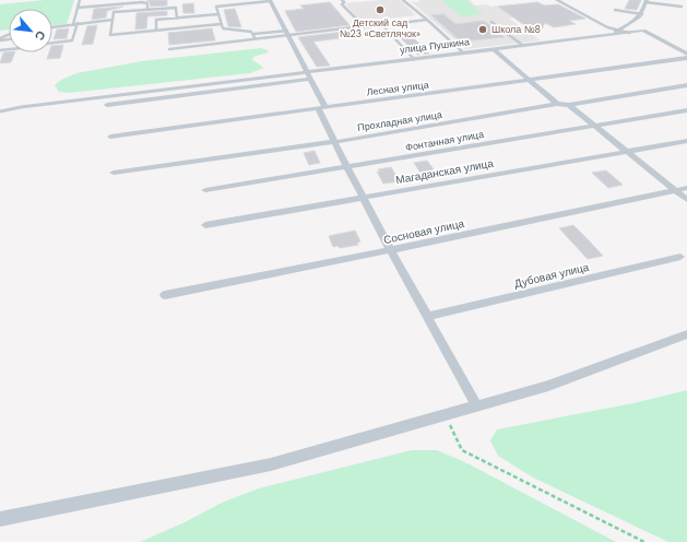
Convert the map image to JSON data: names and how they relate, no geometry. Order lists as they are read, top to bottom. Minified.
{"streets":{"street":["улица Пушкина","Лесная улица","Прохладная улица","Фонтанная улица","Магаданская улица","Сосновая улица","Дубовая улица"]},"places":["Детский сад №23 «Светлячок»","Школа №8"],"north":"bottom right"}
